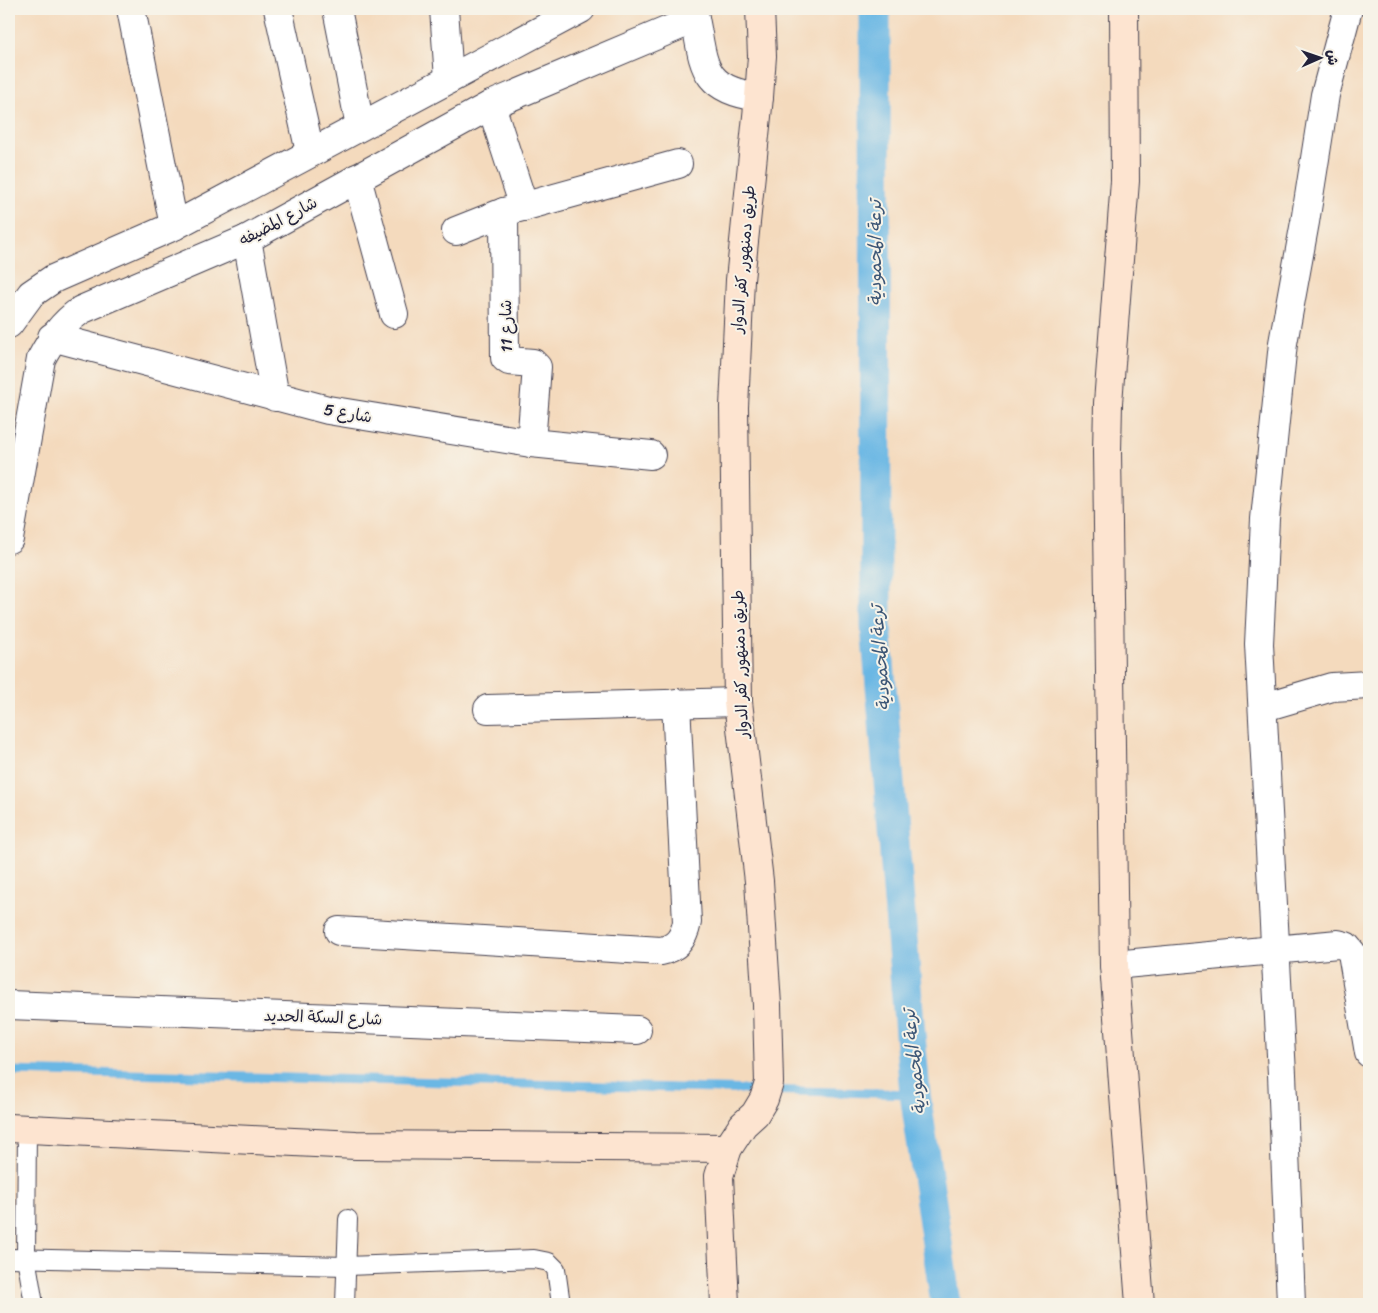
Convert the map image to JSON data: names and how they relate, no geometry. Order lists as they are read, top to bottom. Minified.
{"streets":{"street":["شارع المضيفه","طريق دمنهور, كفر الدوار","شارع 11","شارع 5","شارع السكة الحديد"]},"crossings":[["شارع المضيفه","طريق دمنهور, كفر الدوار"],["شارع المضيفه","شارع 5"],["شارع 11","شارع 5"]],"water":["ترعة المحمودية"],"north":"right"}
